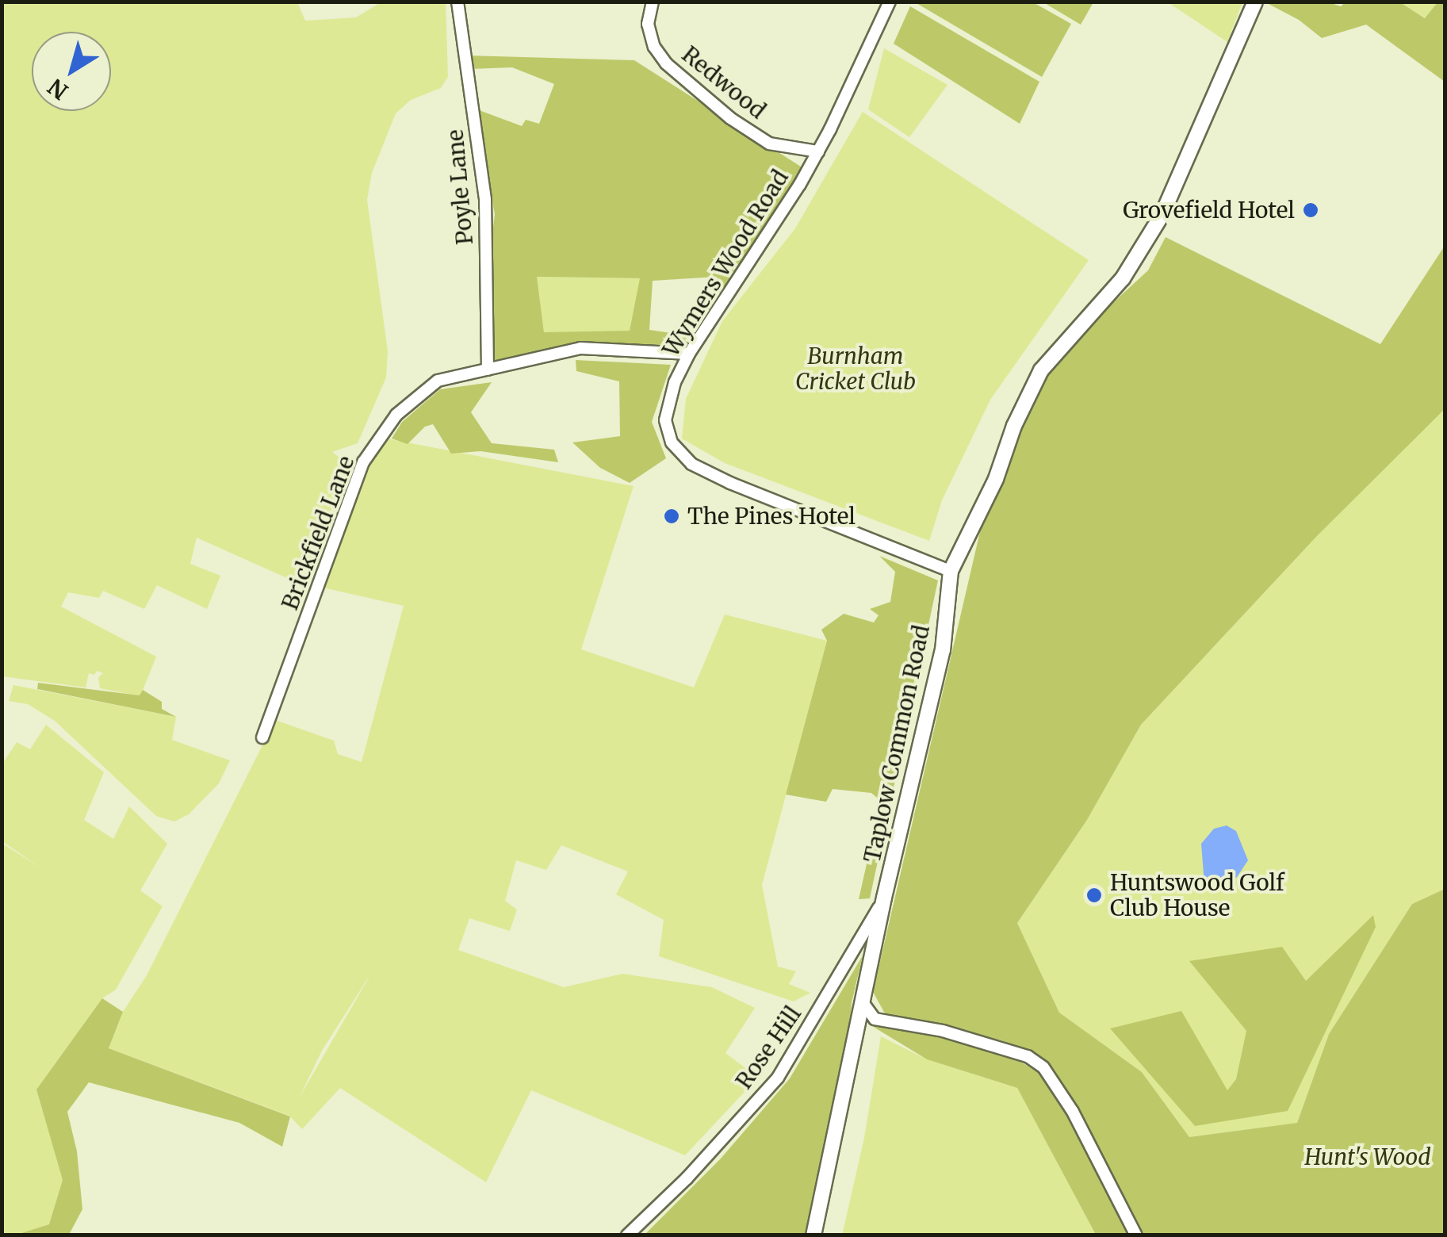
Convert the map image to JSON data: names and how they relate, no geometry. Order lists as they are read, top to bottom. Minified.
{"streets":{"street":["Redwood","Poyle Lane","Wymers Wood Road","Brickfield Lane","Taplow Common Road","Rose Hill"]},"crossings":[["Redwood","Wymers Wood Road"],["Poyle Lane","Brickfield Lane"],["Wymers Wood Road","Brickfield Lane"],["Wymers Wood Road","Taplow Common Road"],["Taplow Common Road","Rose Hill"]],"parks":["Burnham Cricket Club","Hunt's Wood"],"places":["Grovefield Hotel","The Pines Hotel","Huntswood Golf Club House"],"north":"bottom left"}
